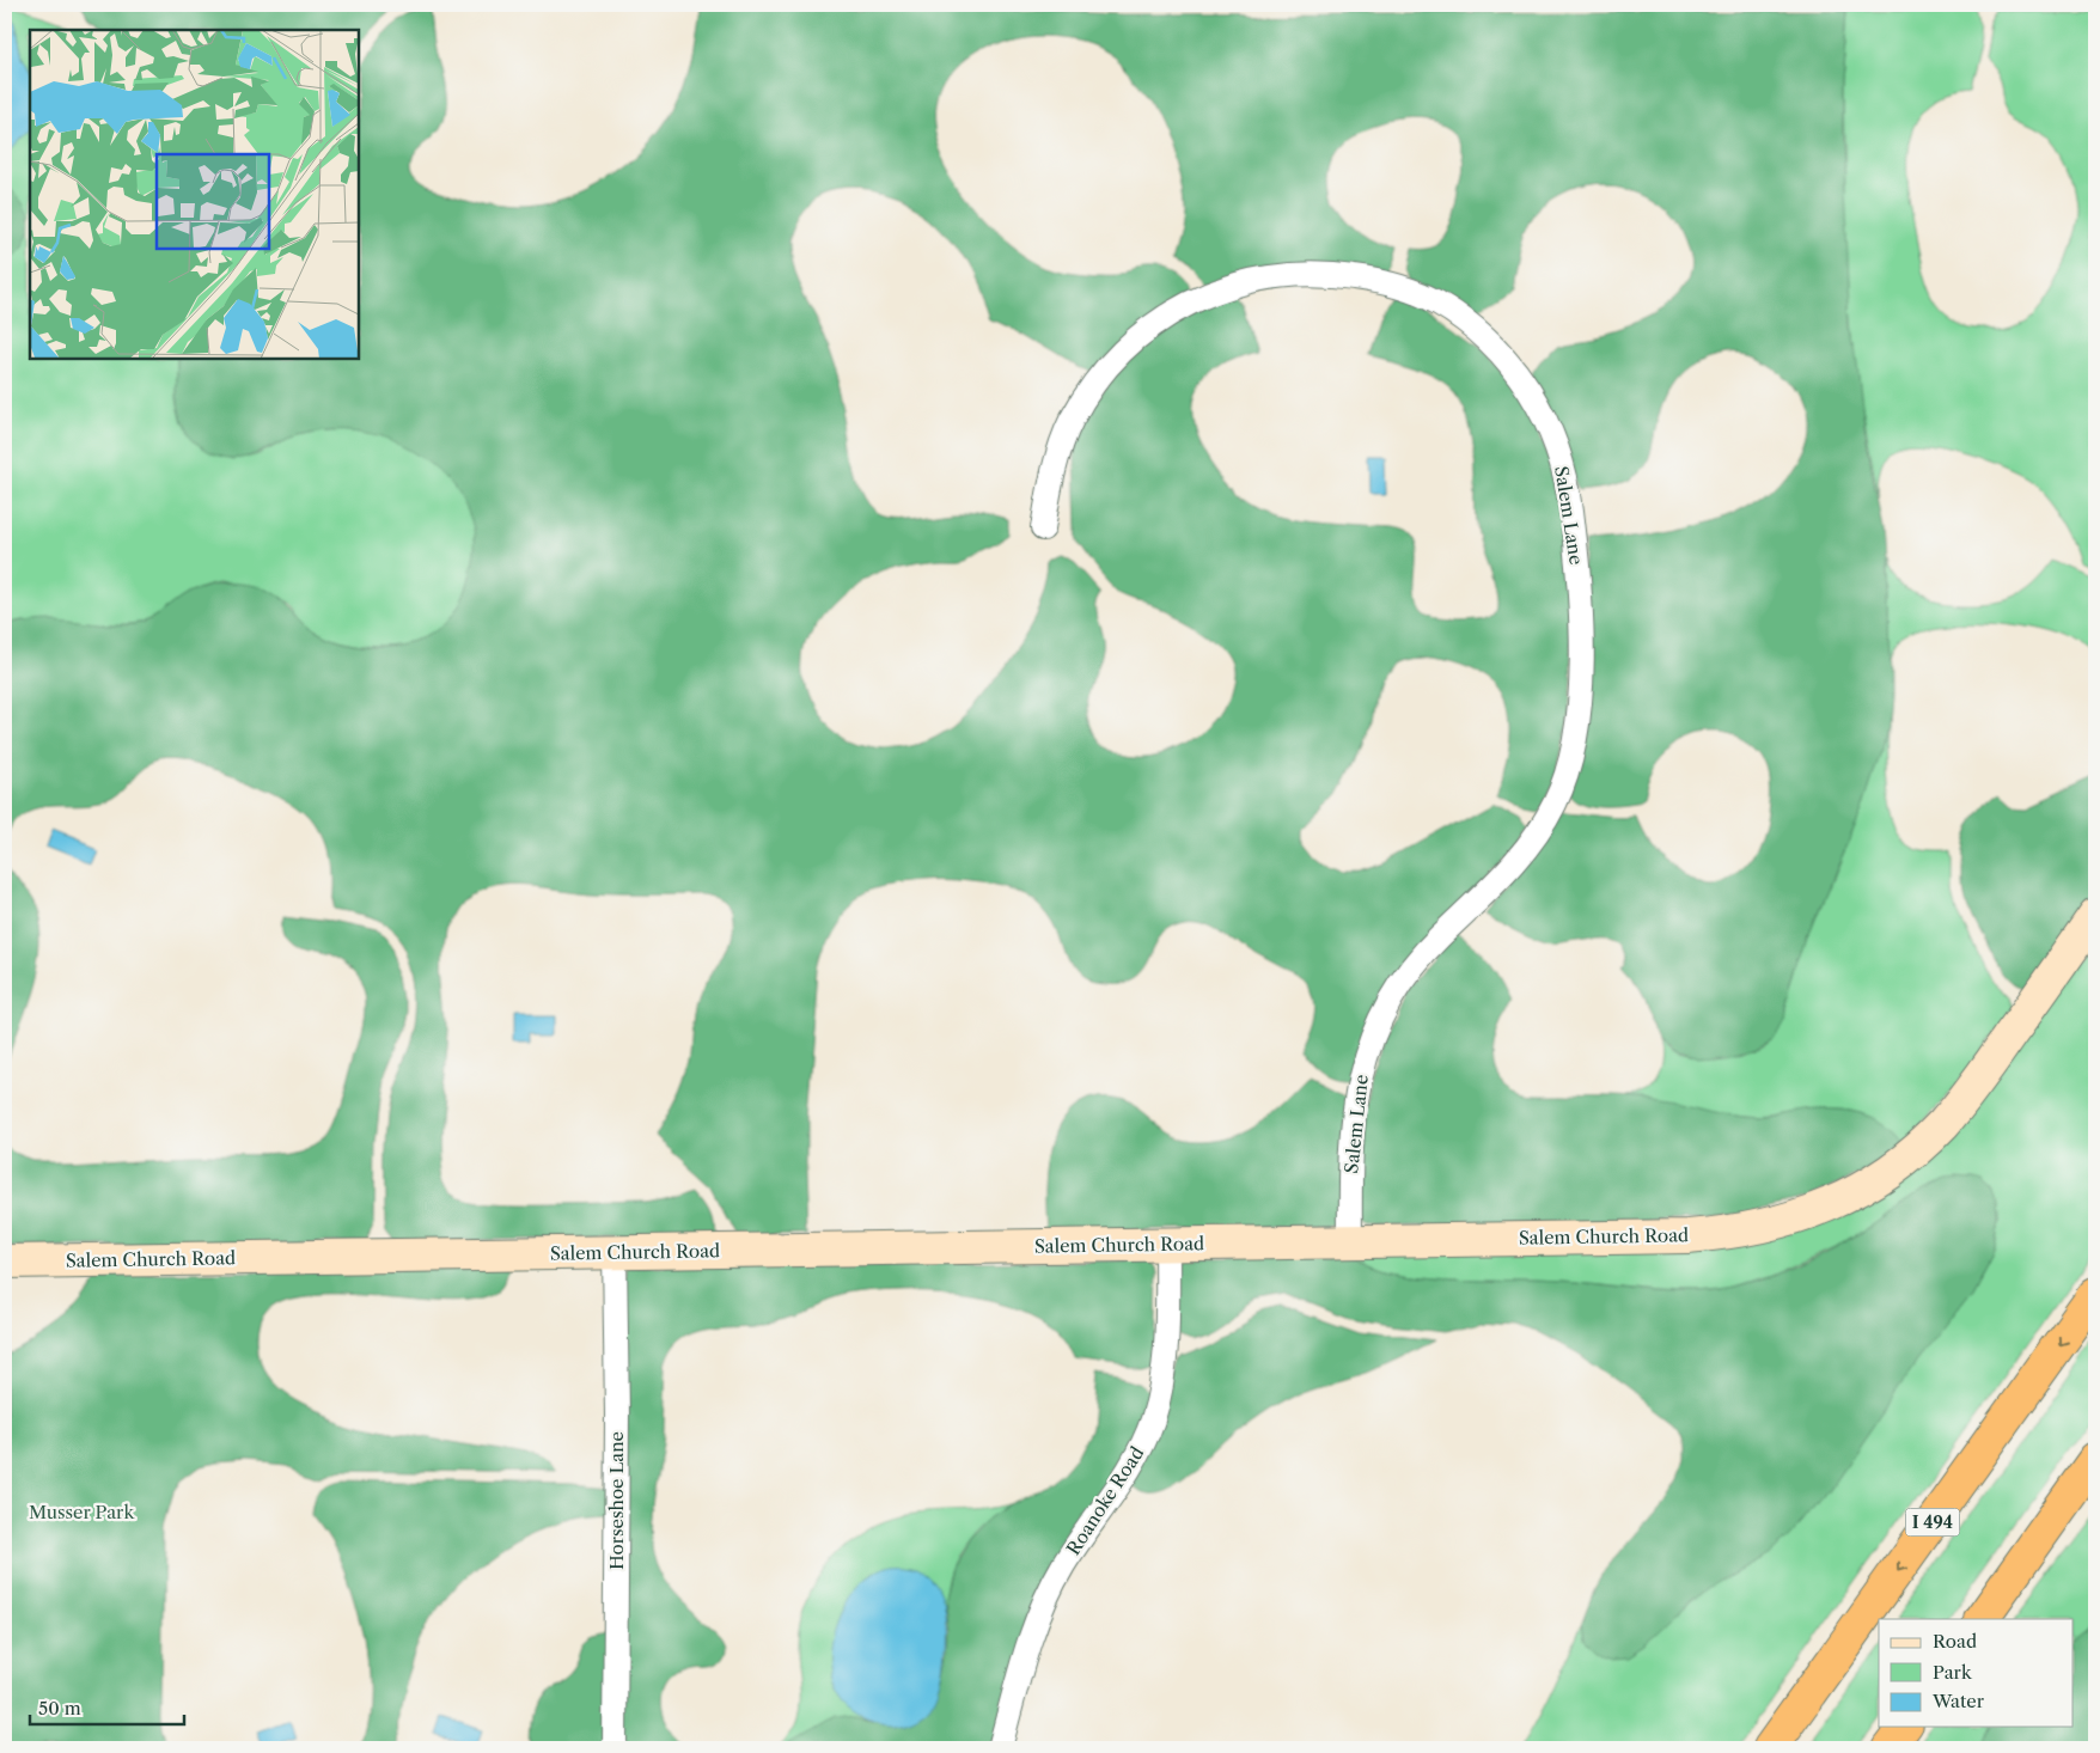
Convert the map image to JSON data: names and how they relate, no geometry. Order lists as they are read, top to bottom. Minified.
{"streets":{"highway":["I 494"],"street":["Salem Lane","Salem Church Road","Horseshoe Lane","Roanoke Road"]},"crossings":[["Salem Lane","Salem Church Road"],["Salem Church Road","Horseshoe Lane"],["Salem Church Road","Roanoke Road"]],"parks":["Musser Park"],"legend":["Road","Park","Water"],"scale_bar":"50 m"}
